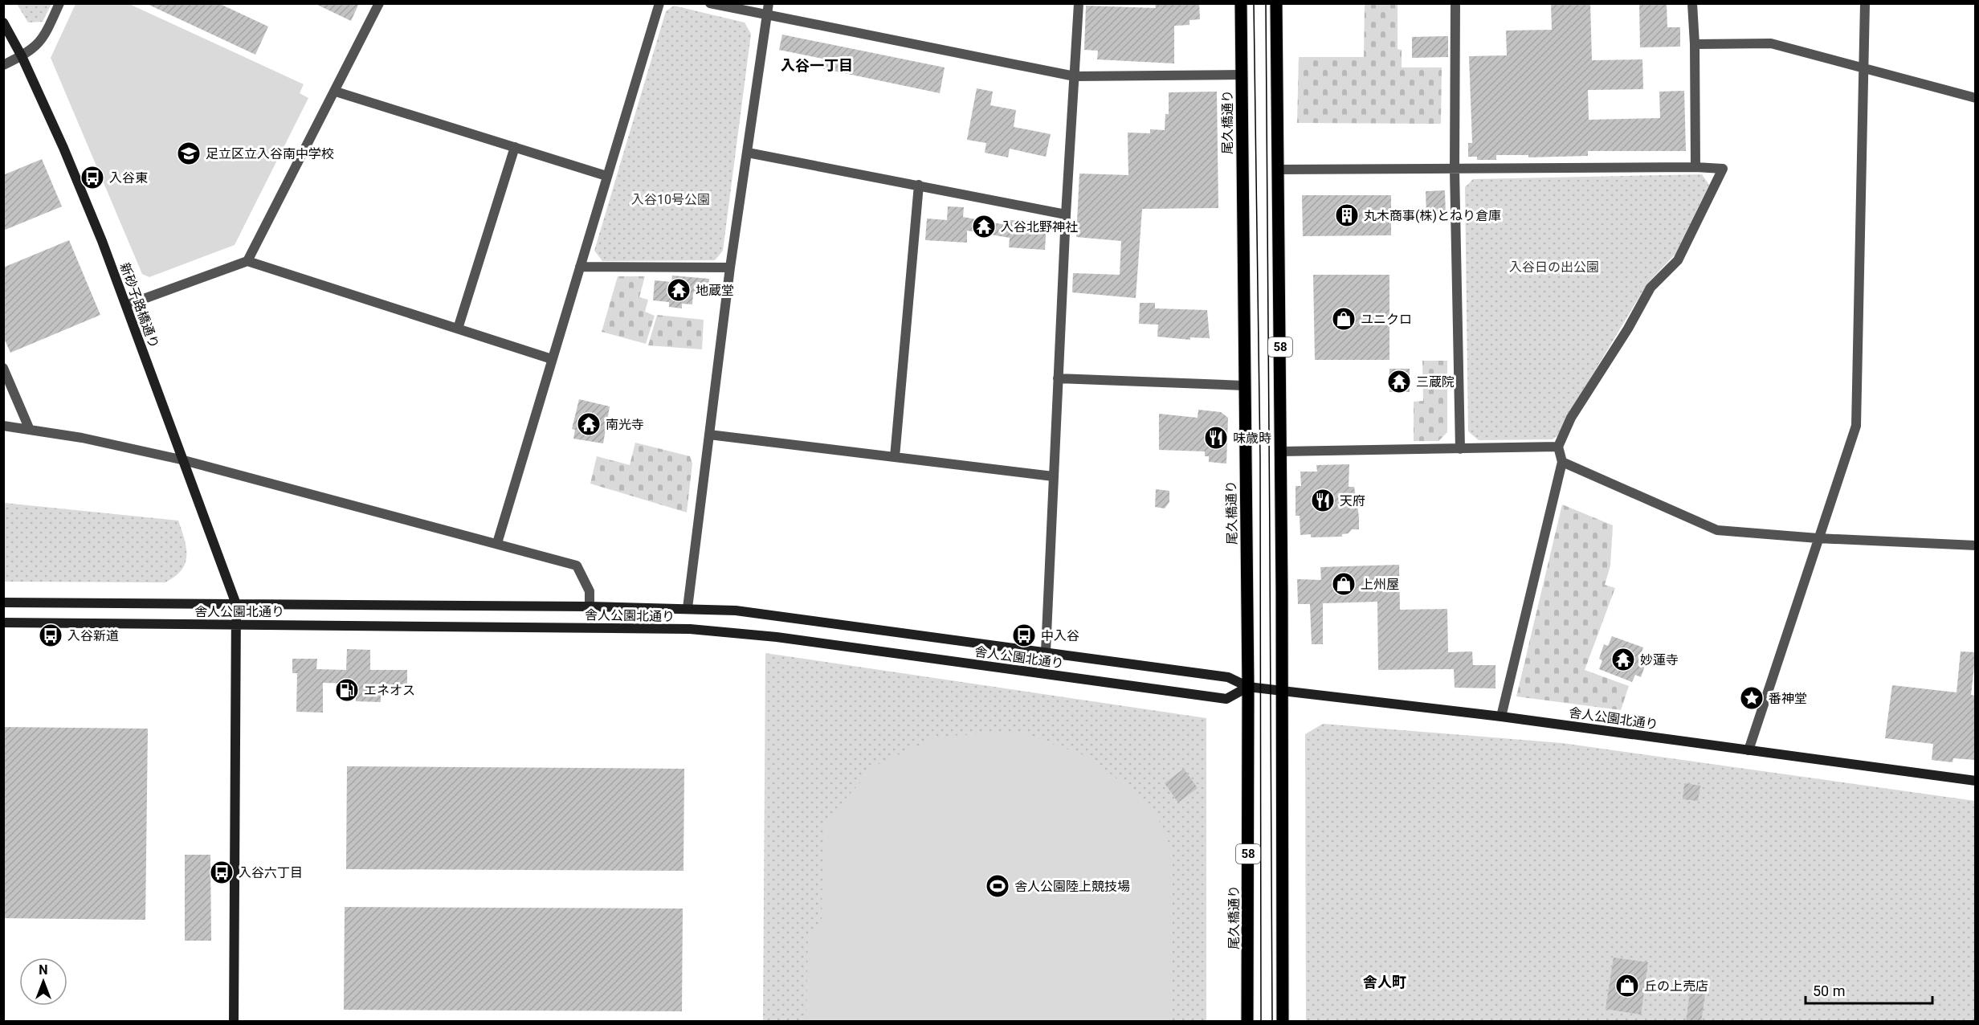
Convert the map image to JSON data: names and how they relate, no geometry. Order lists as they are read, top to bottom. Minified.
{"streets":{"main road":["尾久橋通り","58"],"street":["新砂子路橋通り","舎人公園北通り"]},"crossings":[["尾久橋通り","舎人公園北通り"],["新砂子路橋通り","舎人公園北通り"],["58","舎人公園北通り"]],"districts":["入谷一丁目","舎人町"],"parks":["入谷10号公園","入谷日の出公園"],"places":{"school or university":["足立区立入谷南中学校"],"bus stop":["入谷東","入谷新道","中入谷","入谷六丁目"],"building":["丸木商事(株)とねり倉庫"],"temple":["入谷北野神社","地蔵堂","三蔵院","南光寺","妙蓮寺"],"shop":["ユニクロ","上州屋","丘の上売店"],"restaurant":["味歳時","天府"],"fuel station":["エネオス"],"place":["番神堂"],"sports":["舎人公園陸上競技場"]},"scale_bar":"50 m","north":"top"}
